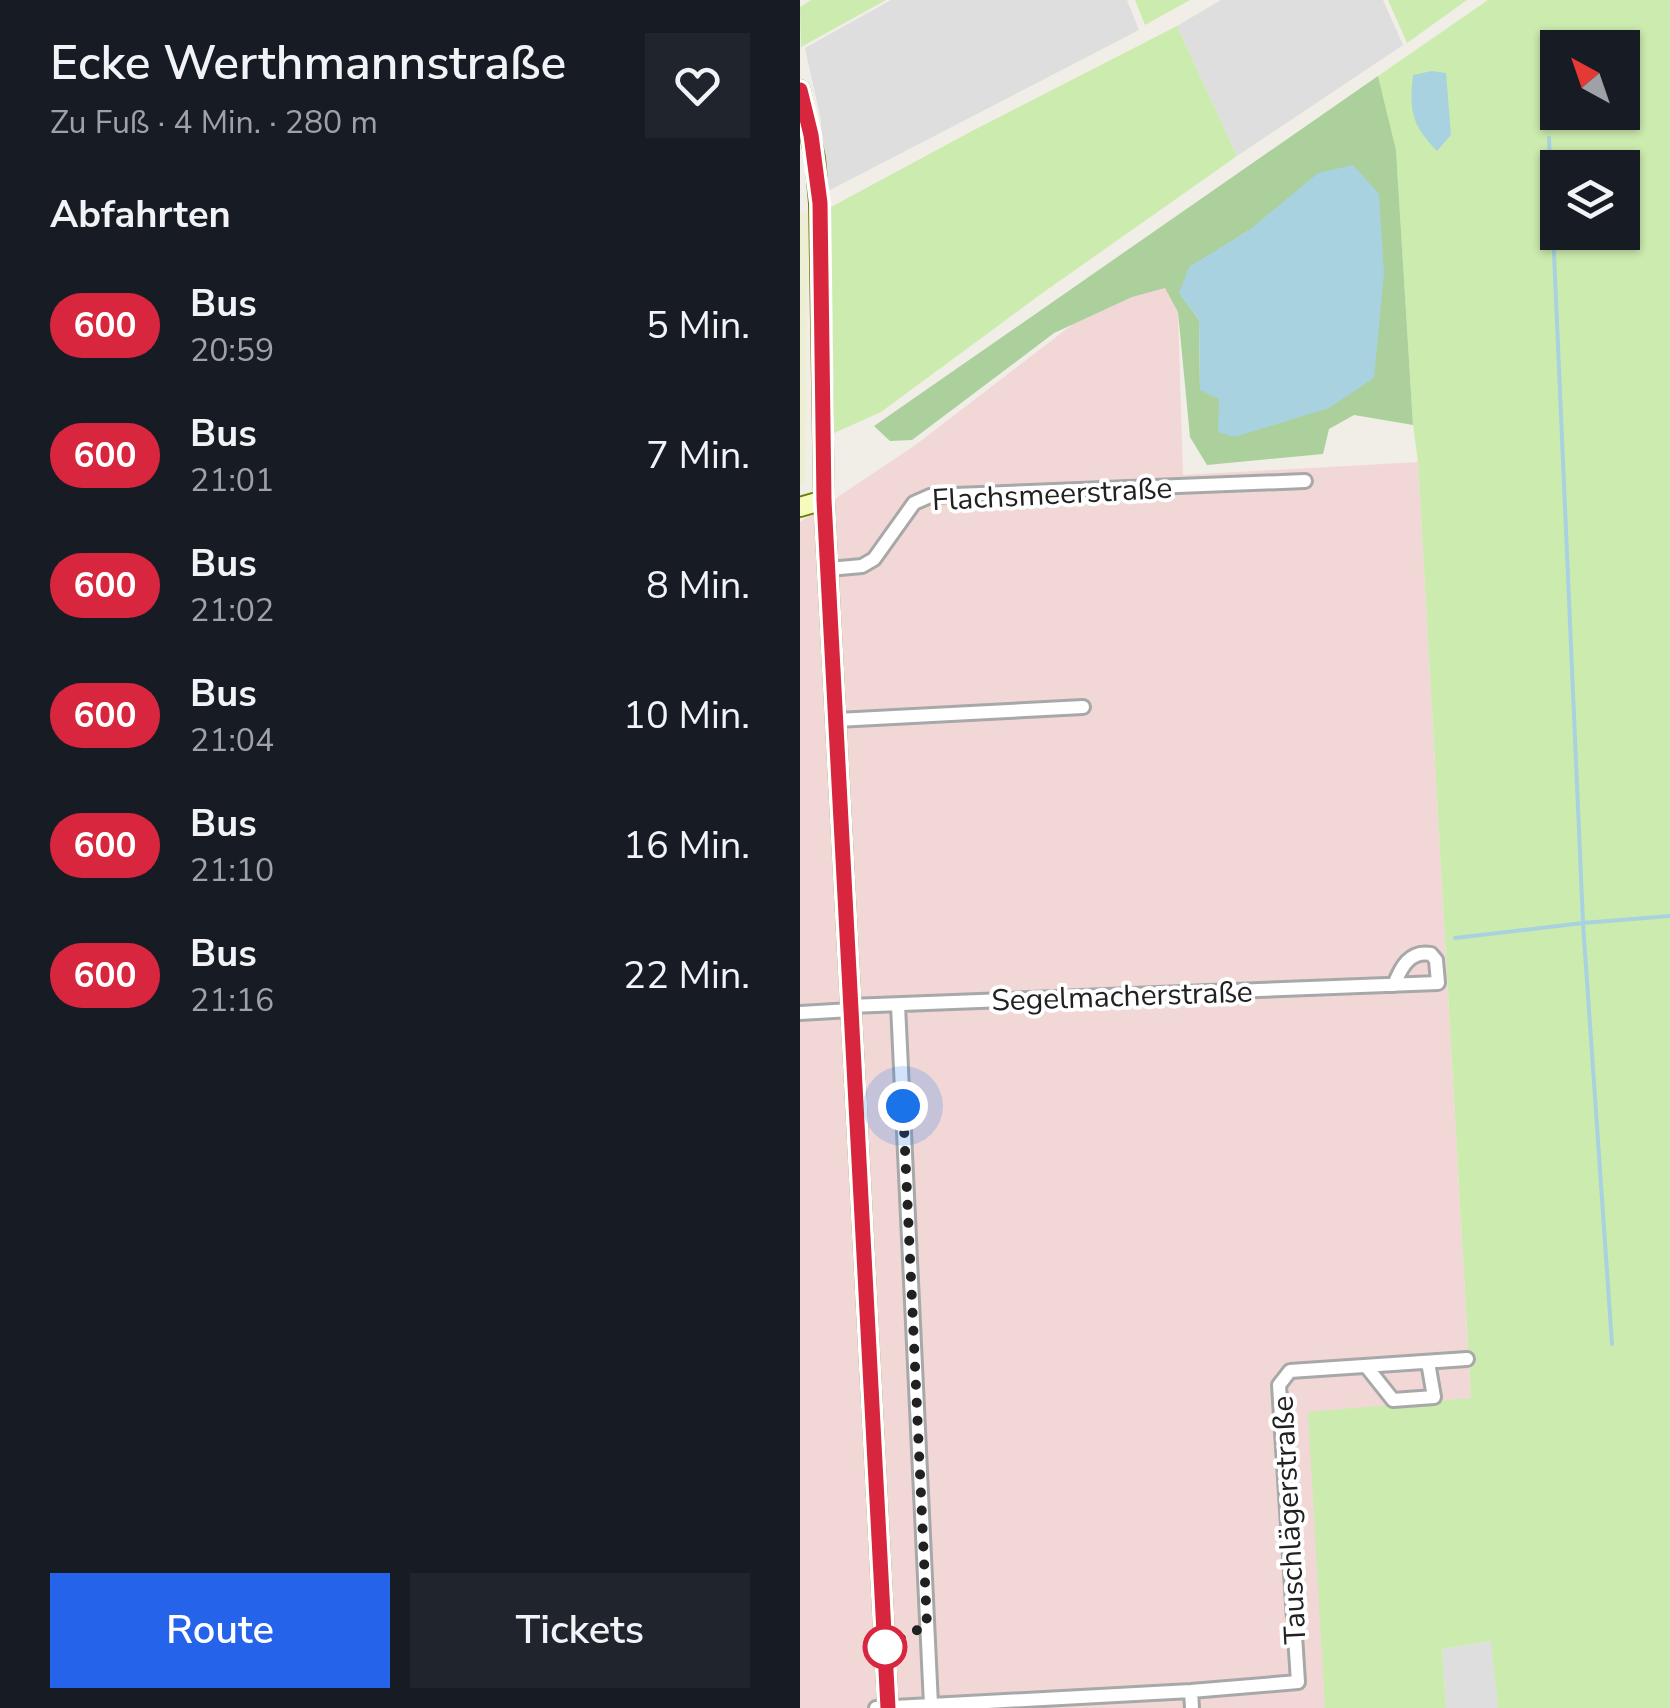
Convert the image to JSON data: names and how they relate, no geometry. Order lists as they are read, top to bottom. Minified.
{"streets":{"street":["Flachsmeerstraße","Segelmacherstraße","Tauschlägerstraße"]},"lines":["bus line 600"],"north":"top left","page":{"heading":[["Ecke Werthmannstraße","Zu Fuß · 4 Min. · 280 m"],"Abfahrten"],"list":[{"mark":"600","name":"Bus","note":"20:59","value":"5 Min."},{"mark":"600","name":"Bus","note":"21:01","value":"7 Min."},{"mark":"600","name":"Bus","note":"21:02","value":"8 Min."},{"mark":"600","name":"Bus","note":"21:04","value":"10 Min."},{"mark":"600","name":"Bus","note":"21:10","value":"16 Min."},{"mark":"600","name":"Bus","note":"21:16","value":"22 Min."}],"buttons":["Route","Tickets"]}}
